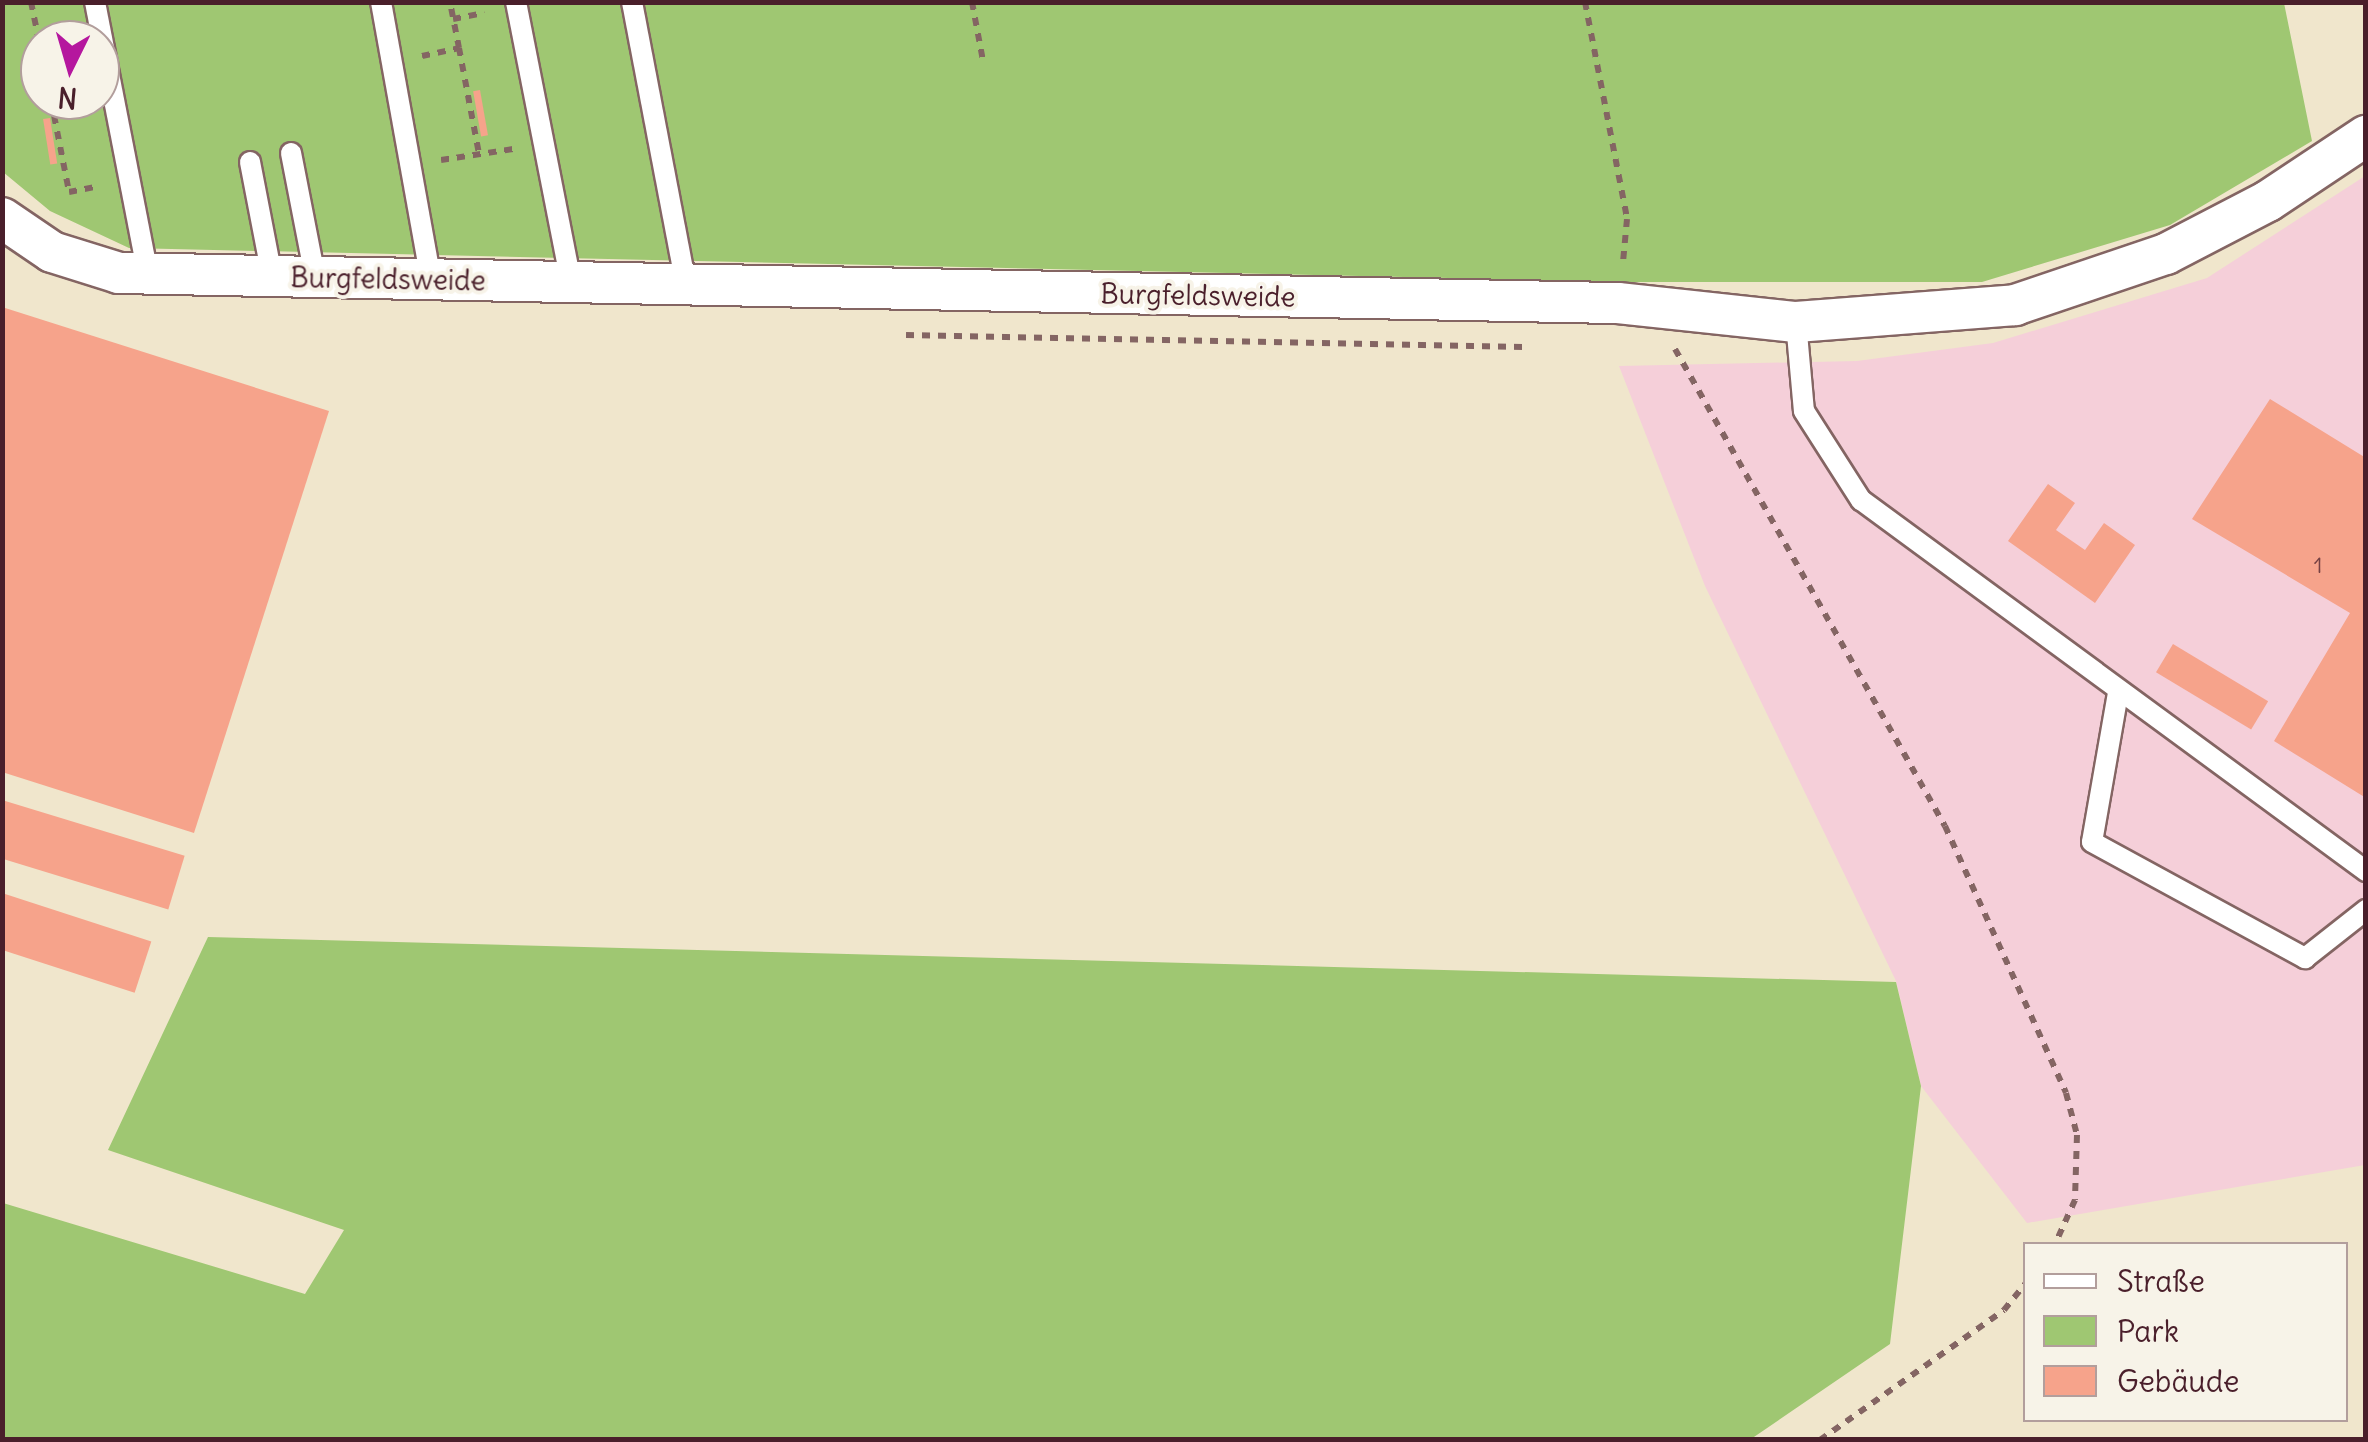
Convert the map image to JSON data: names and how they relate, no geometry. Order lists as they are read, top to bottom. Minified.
{"streets":{"street":["Burgfeldsweide"]},"house_numbers":["1"],"legend":["Straße","Park","Gebäude"],"north":"bottom"}
